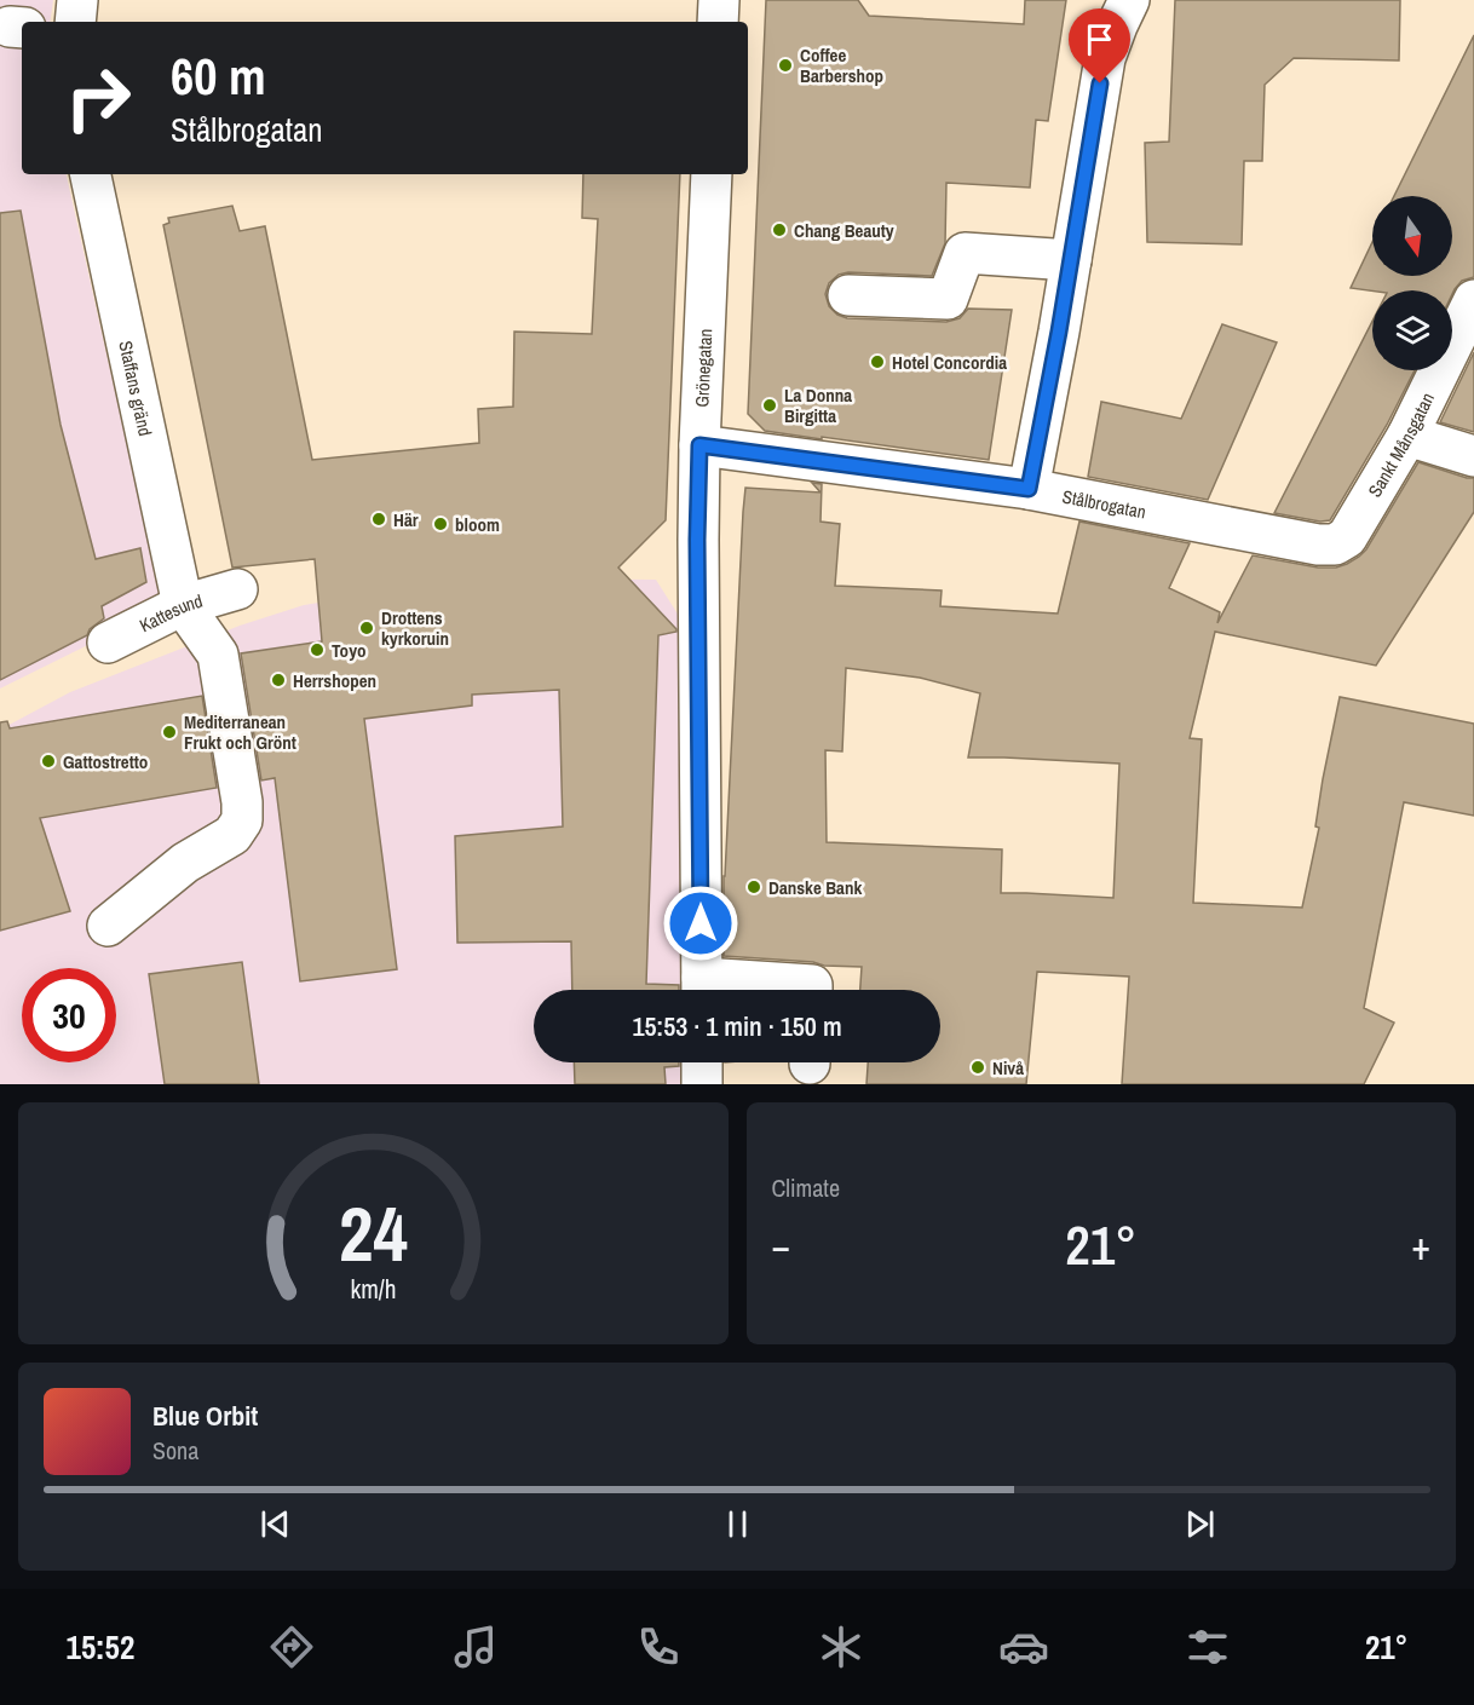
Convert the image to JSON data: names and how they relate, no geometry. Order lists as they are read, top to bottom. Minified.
{"streets":{"street":["Grönegatan","Staffans gränd","Sankt Månsgatan","Stålbrogatan","Kattesund"]},"crossings":[["Grönegatan","Stålbrogatan"],["Staffans gränd","Kattesund"],["Sankt Månsgatan","Stålbrogatan"]],"places":["Coffee Barbershop","Chang Beauty","Hotel Concordia","La Donna Birgitta","Här","bloom","Drottens kyrkoruin","Toyo","Herrshopen","Mediterranean Frukt och Grönt","Gattostretto","Danske Bank","Nivå"],"north":"bottom","page":{"turn":["60 m","Stålbrogatan"],"limit":"30","trip":"15:53 · 1 min · 150 m","tile":"Climate","heat":["−","21°","+"],"song":["Blue Orbit","Sona"],"tabs":["15:52","21°"],"gauge":["24","km/h"]}}
